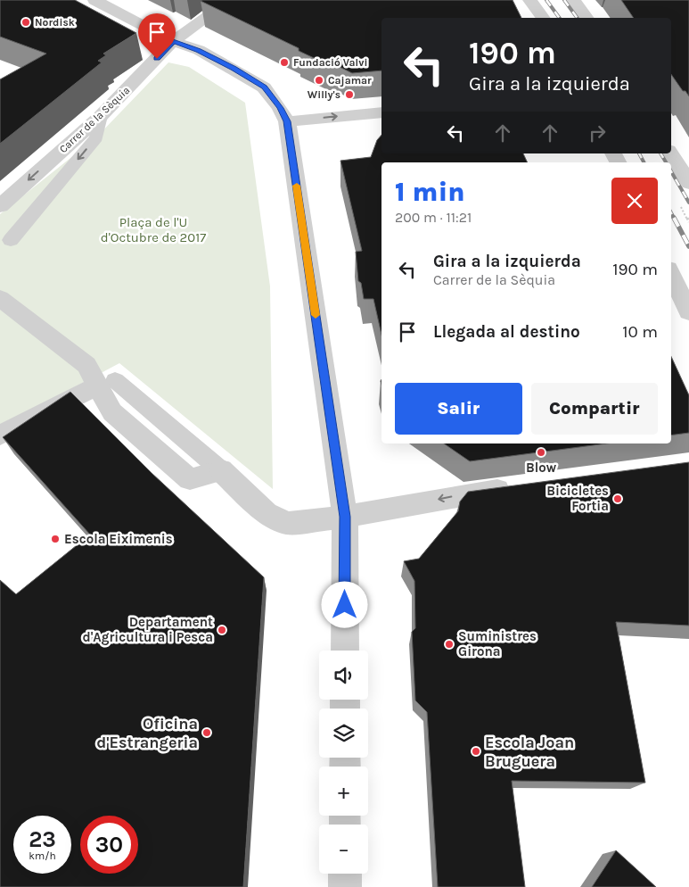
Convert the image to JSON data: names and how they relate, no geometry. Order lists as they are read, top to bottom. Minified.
{"streets":{"street":["Carrer de la Sèquia"]},"one_way":["Carrer de la Sèquia"],"parks":["Plaça de l'U d'Octubre de 2017"],"places":["Nordisk","Fundació Valvi","Cajamar","Willy's","Blow","Bicicletes Fortia","Escola Eiximenis","Departament d'Agricultura i Pesca","Suministres Girona","Oficina d'Estrangeria","Escola Joan Bruguera"],"page":{"turn":["190 m","Gira a la izquierda"],"heading":["1 min","200 m · 11:21"],"list":[{"name":"Gira a la izquierda","note":"Carrer de la Sèquia","value":"190 m"},{"name":"Llegada al destino","value":"10 m"}],"buttons":["Salir","Compartir"],"map_buttons":["+","−"],"speed":"23 km/h","limit":"30"}}
